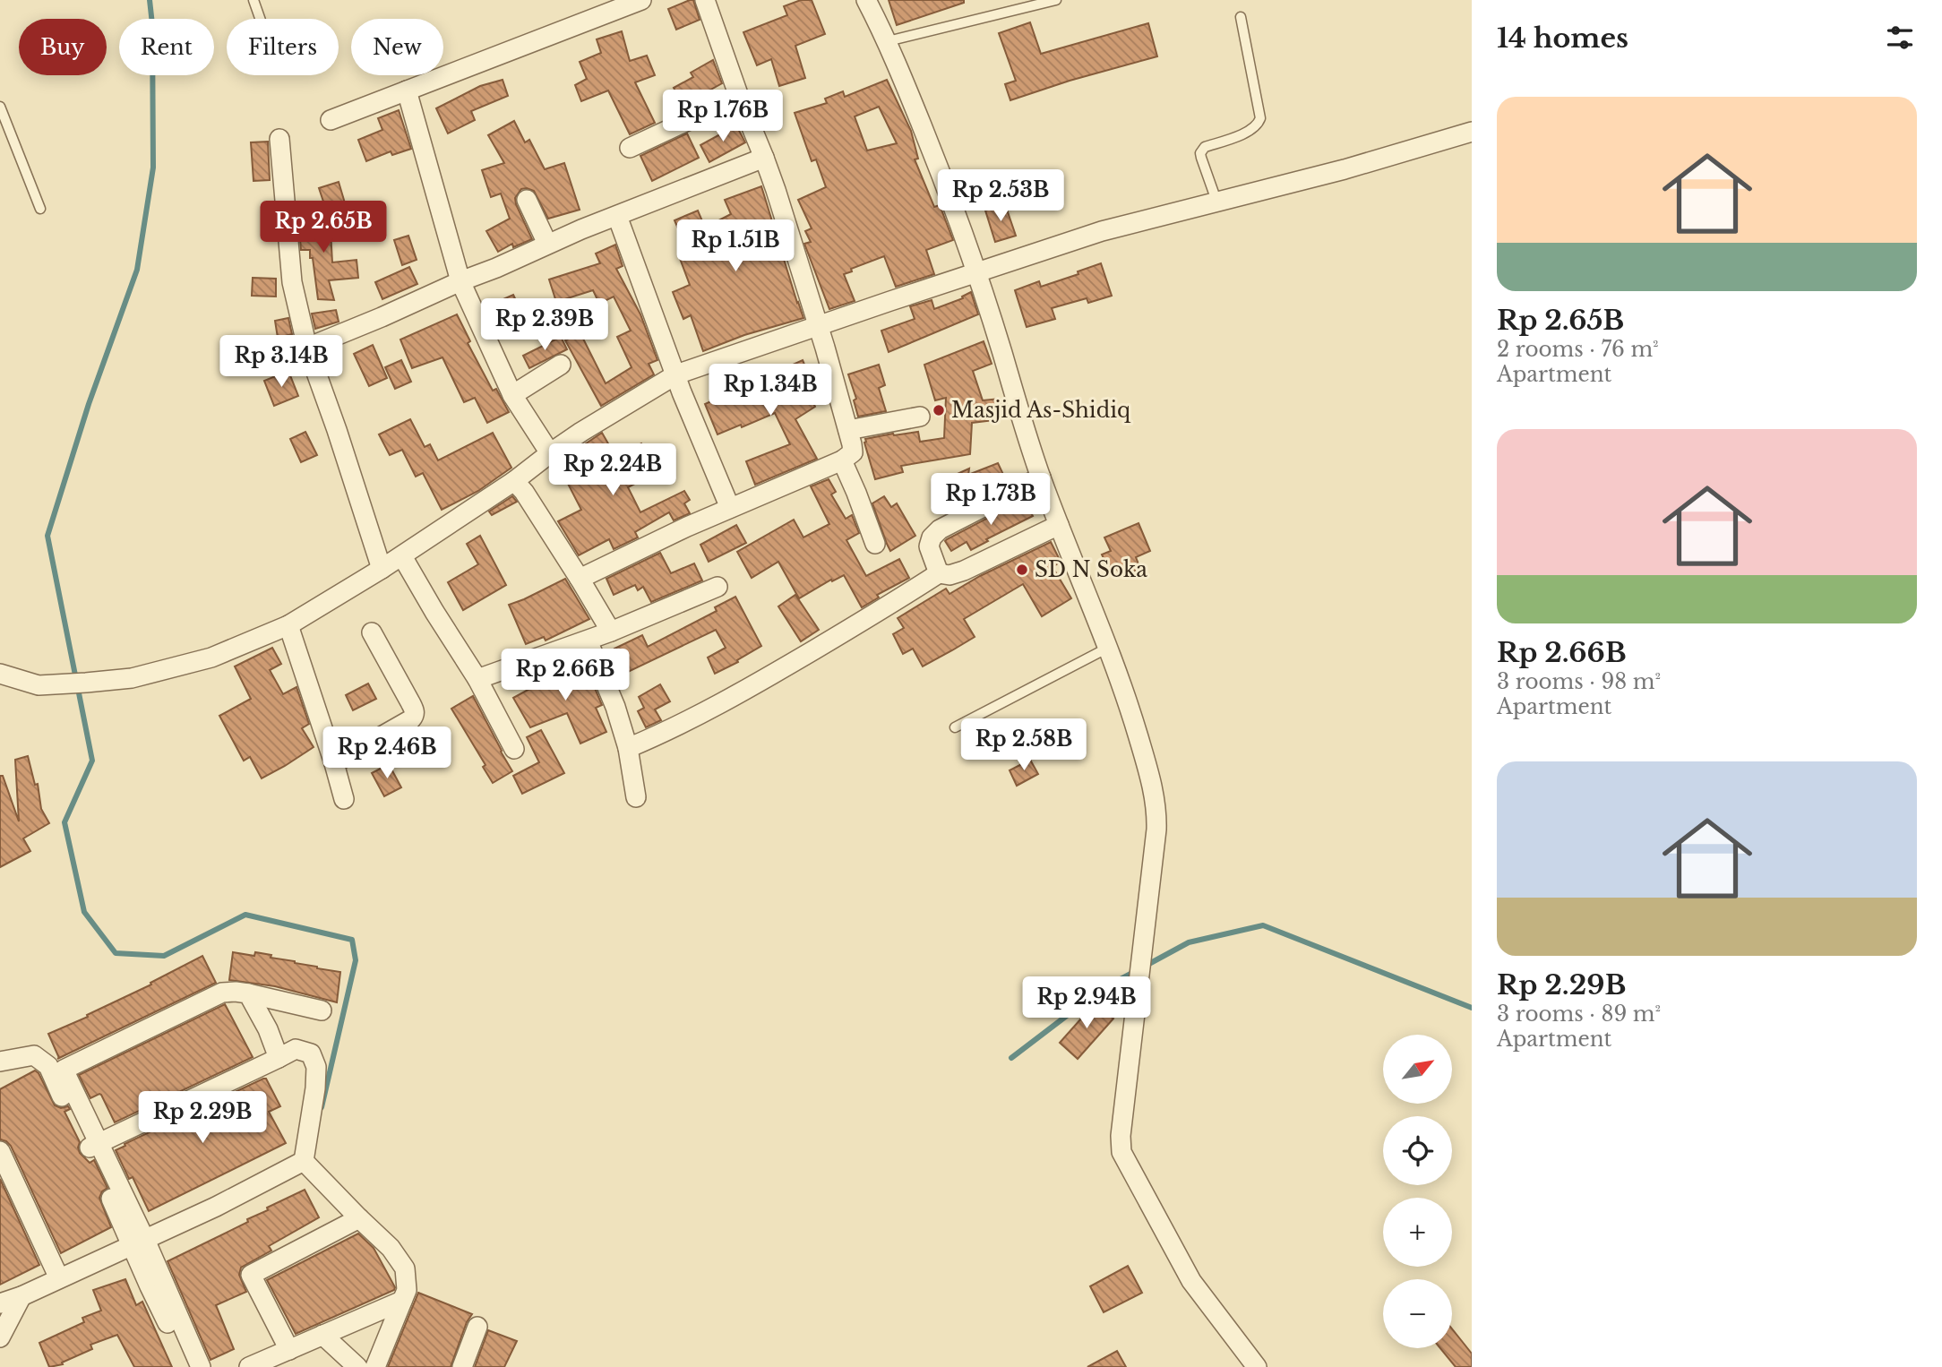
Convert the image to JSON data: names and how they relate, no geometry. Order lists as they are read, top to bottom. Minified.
{"places":["Masjid As-Shidiq","SD N Soka"],"north":"top right","page":{"heading":"14 homes","chip":["Buy","Rent","Filters","New"],"list":[{"name":"Rp 2.65B","note":"2 rooms · 76 m² · Apartment"},{"name":"Rp 2.66B","note":"3 rooms · 98 m² · Apartment"},{"name":"Rp 2.29B","note":"3 rooms · 89 m² · Apartment"}],"price":["Rp 1.76B","Rp 2.53B","Rp 2.65B","Rp 1.51B","Rp 2.39B","Rp 3.14B","Rp 1.34B","Rp 2.24B","Rp 1.73B","Rp 2.66B","Rp 2.58B","Rp 2.46B","Rp 2.94B","Rp 2.29B"],"map_buttons":["+","−"]}}
